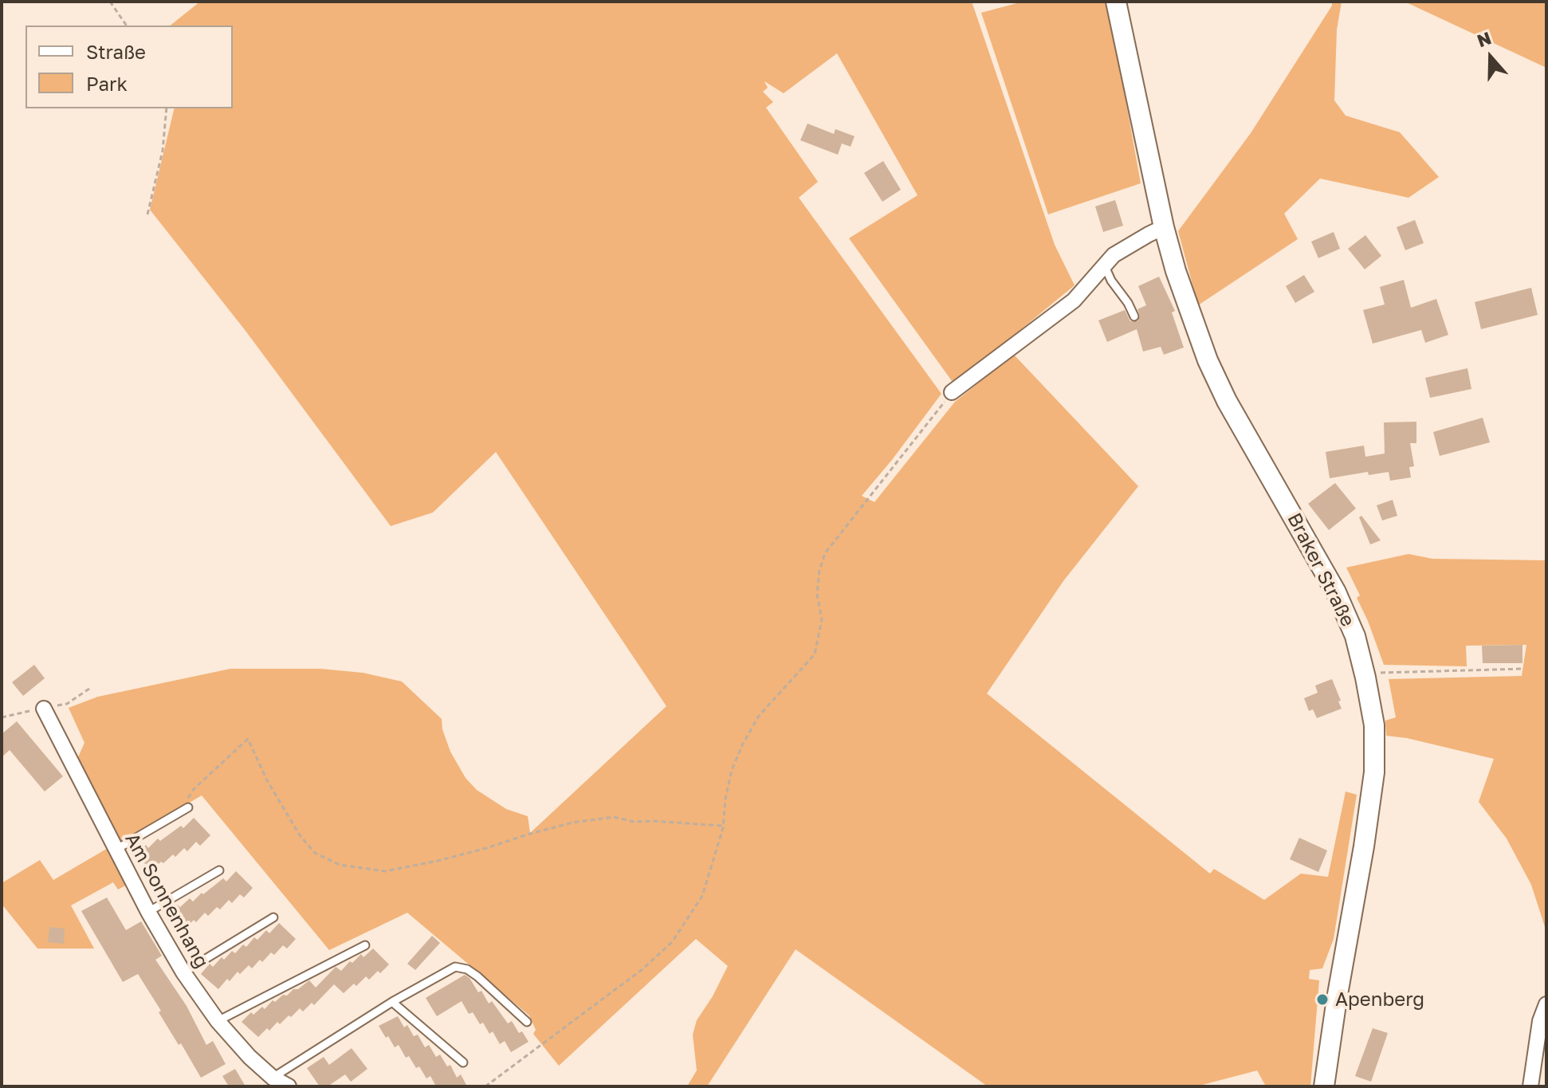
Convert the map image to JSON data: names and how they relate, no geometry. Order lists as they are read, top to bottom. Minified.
{"streets":{"street":["Braker Straße","Am Sonnenhang"]},"places":["Apenberg"],"legend":["Straße","Park"],"north":"top"}
